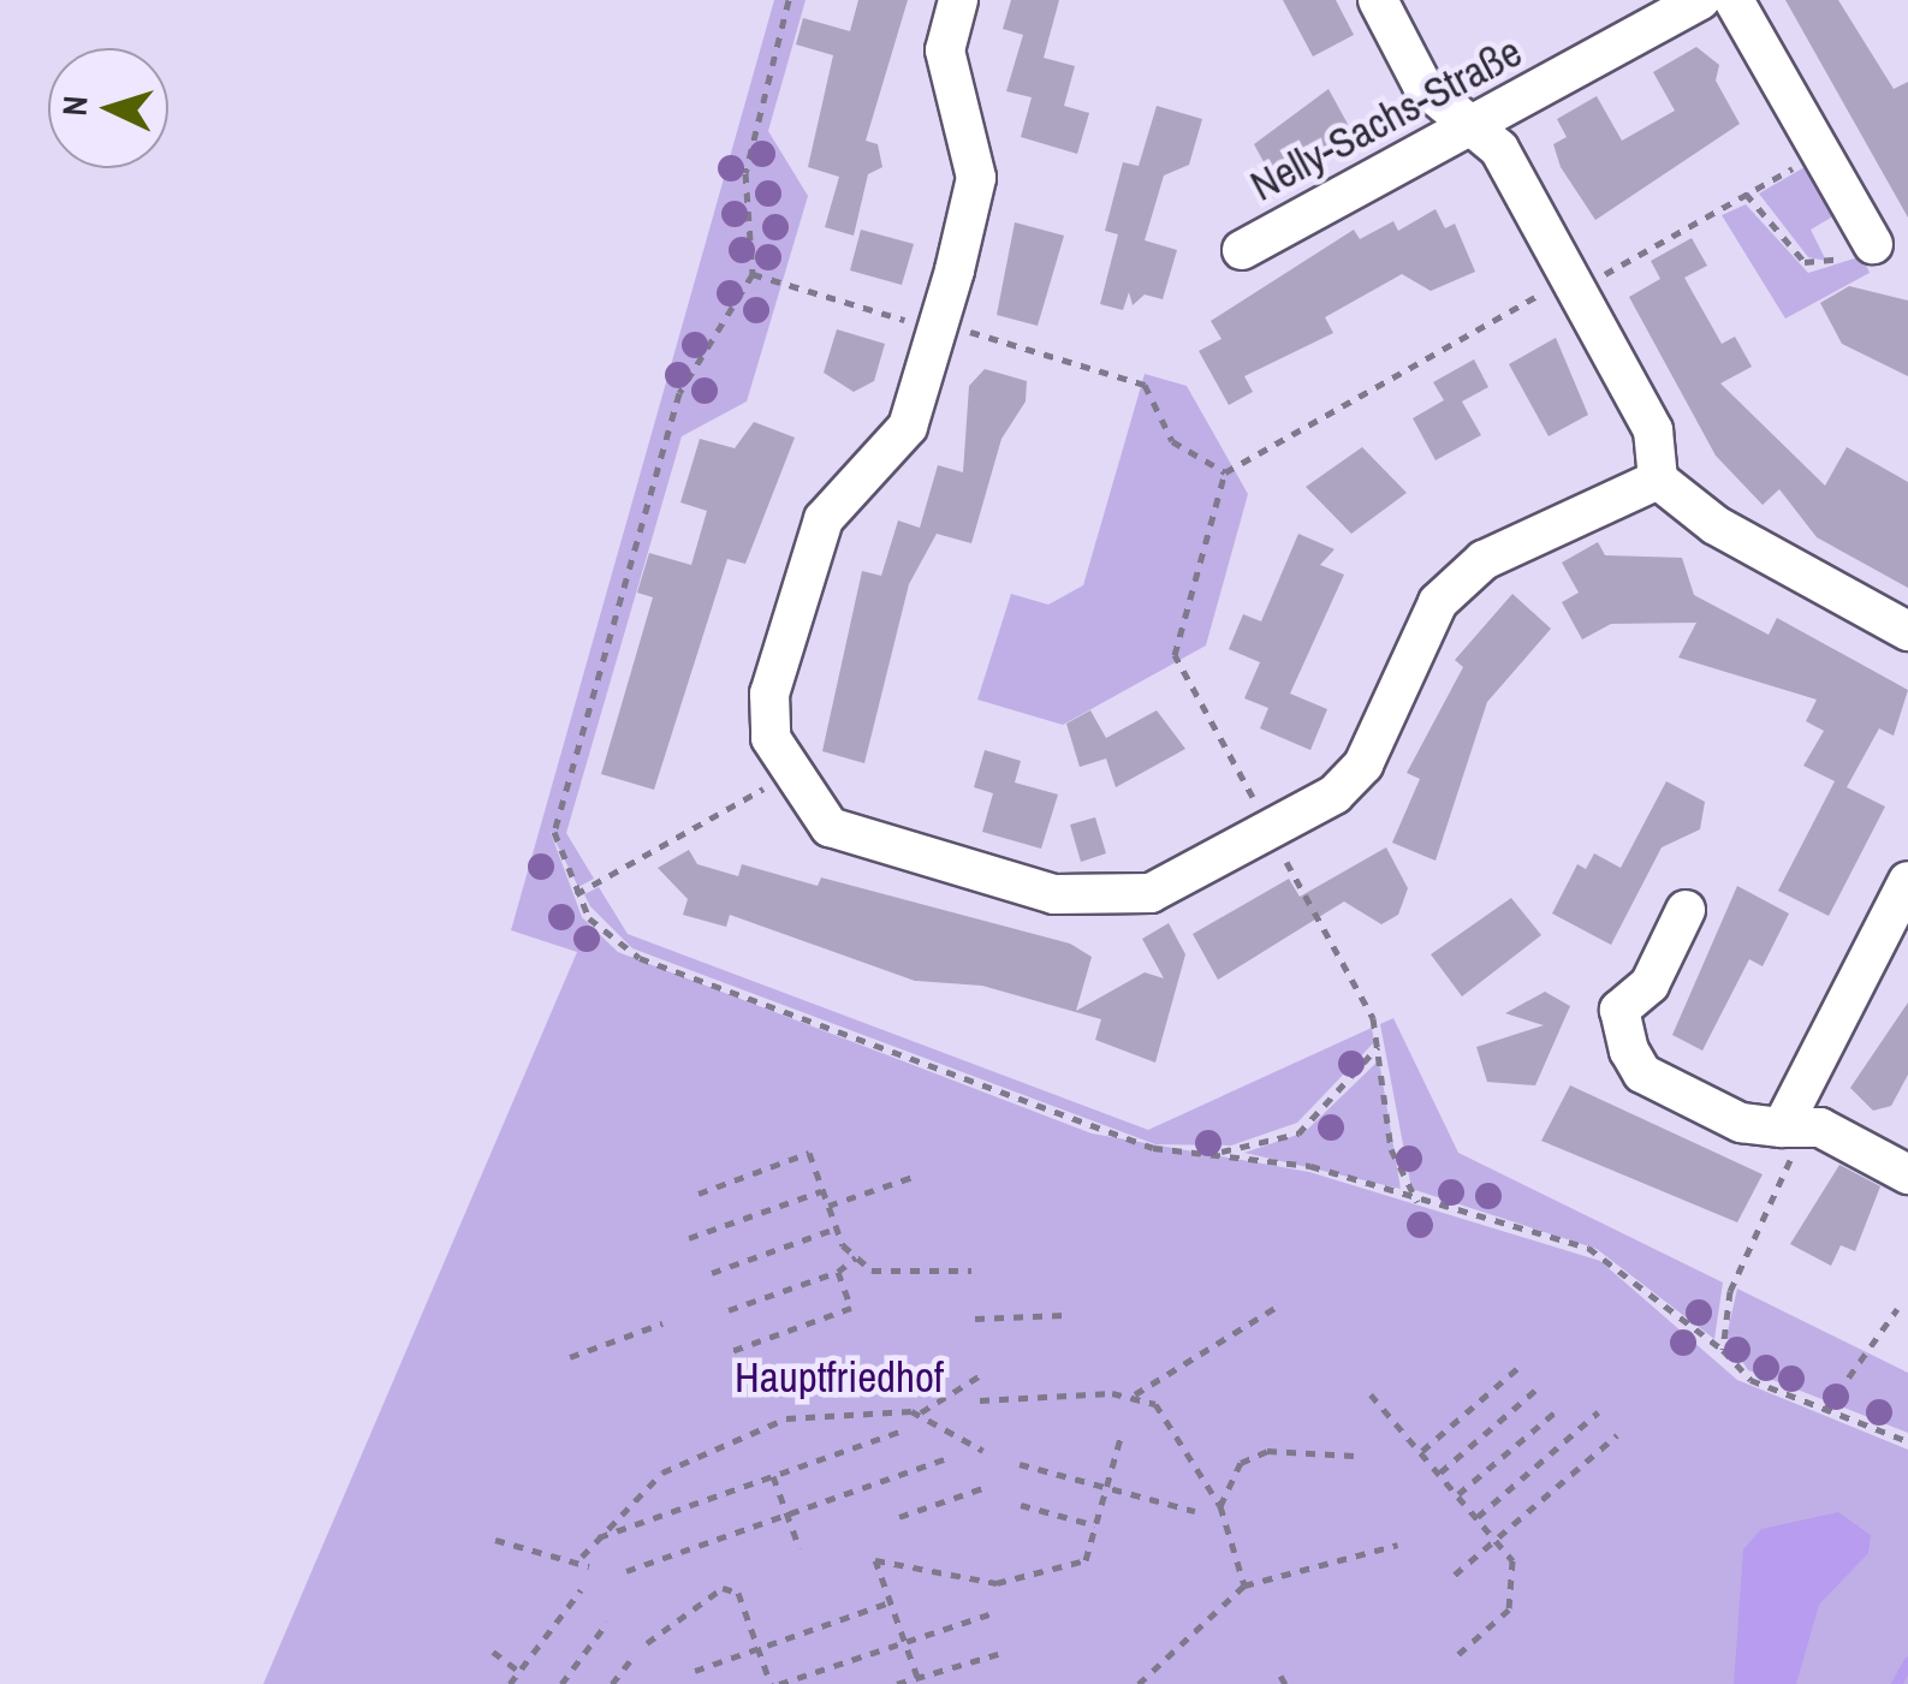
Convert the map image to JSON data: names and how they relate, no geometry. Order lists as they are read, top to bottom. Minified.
{"streets":{"street":["Nelly-Sachs-Straße"]},"parks":["Hauptfriedhof"],"north":"left"}
